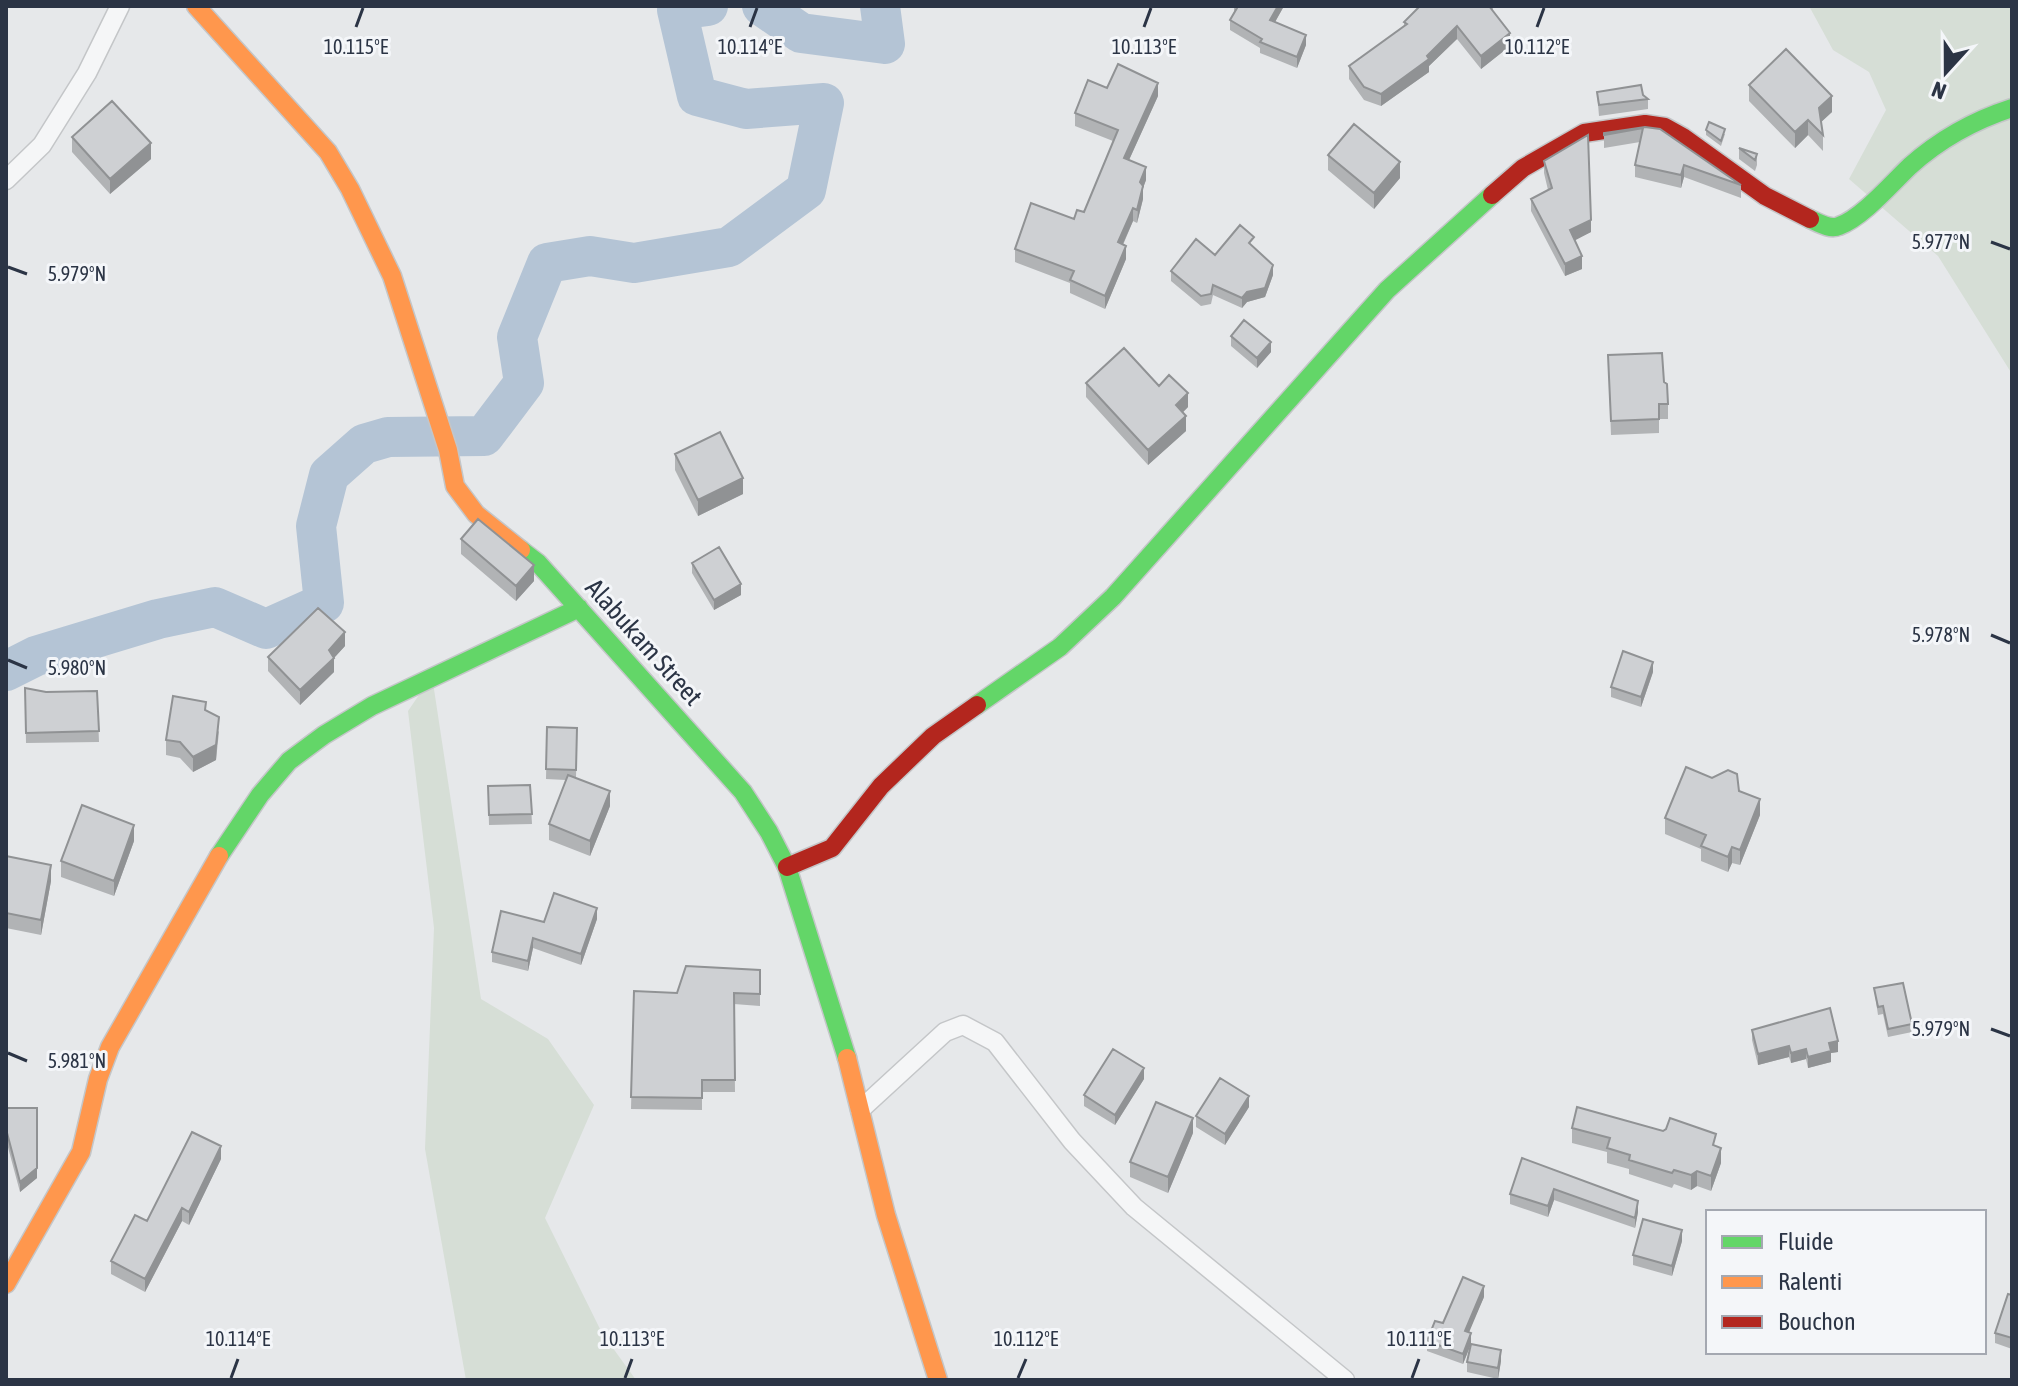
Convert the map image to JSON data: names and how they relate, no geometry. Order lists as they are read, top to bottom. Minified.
{"streets":{"street":["Alabukam Street"]},"legend":["Fluide","Ralenti","Bouchon"],"north":"bottom","coordinates":["10.115°E","10.114°E","10.113°E","10.112°E","5.977°N","5.979°N","5.978°N","5.980°N","5.981°N","10.111°E"]}
